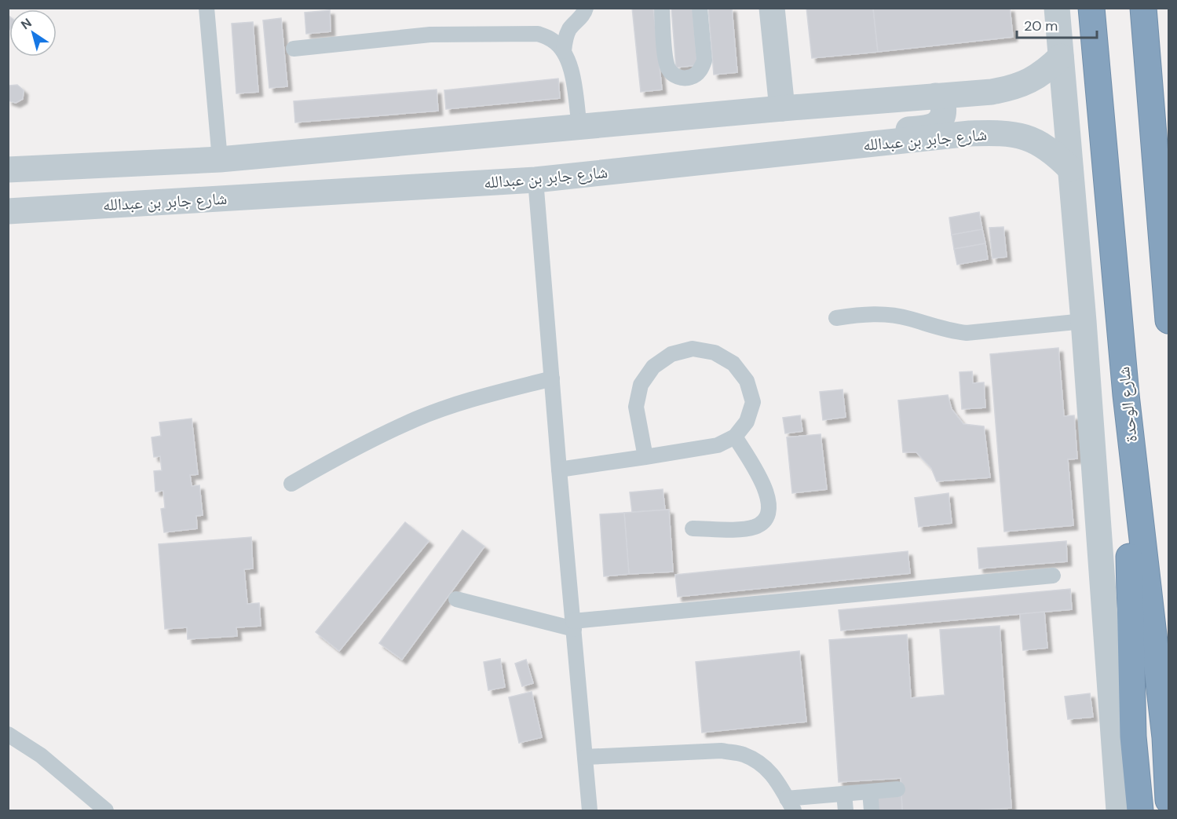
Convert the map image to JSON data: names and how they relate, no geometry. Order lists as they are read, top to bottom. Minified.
{"streets":{"highway":["شارع الوحدة"],"street":["شارع جابر بن عبدالله"]},"scale_bar":"20 m","north":"top left"}
